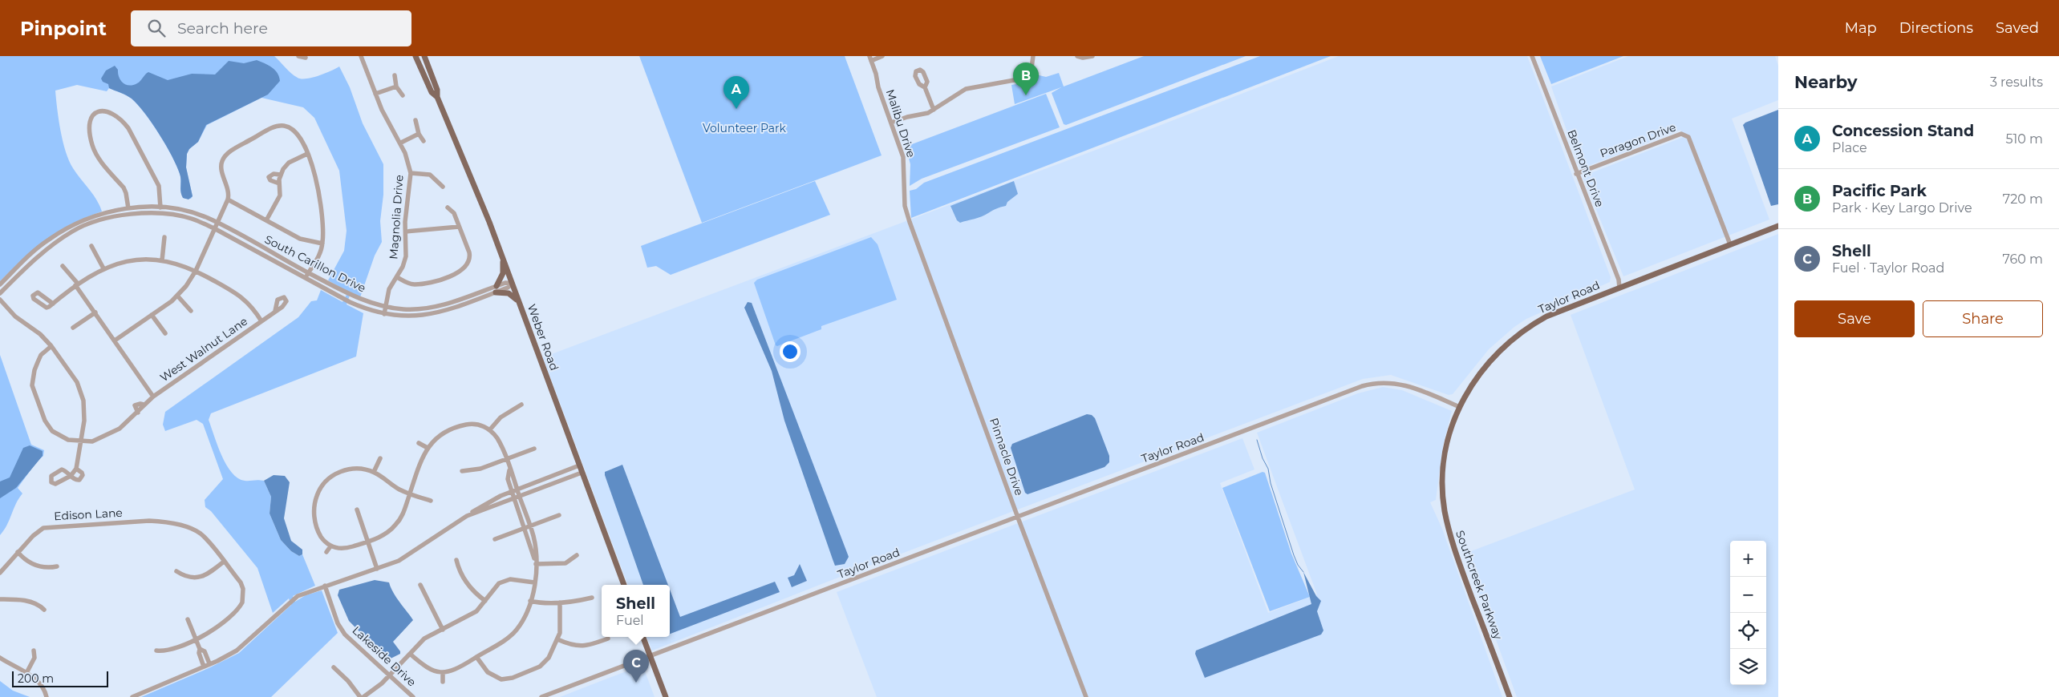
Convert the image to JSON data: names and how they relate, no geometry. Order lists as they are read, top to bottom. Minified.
{"streets":{"main road":["Taylor Road","Weber Road","Southcreek Parkway"],"street":["Malibu Drive","Paragon Drive","Belmont Drive","Magnolia Drive","South Carillon Drive","West Walnut Lane","Pinnacle Drive","Edison Lane","Lakeside Drive"]},"crossings":[["Malibu Drive","Pinnacle Drive"],["Paragon Drive","Belmont Drive"],["Paragon Drive","Taylor Road"],["Belmont Drive","Taylor Road"],["Magnolia Drive","South Carillon Drive"],["South Carillon Drive","Weber Road"],["Taylor Road","Pinnacle Drive"],["Taylor Road","Southcreek Parkway"]],"parks":["Volunteer Park"],"scale_bar":"200 m","page":{"header":"Pinpoint","search":"Search here","nav":["Map","Directions","Saved"],"heading":["Nearby","3 results"],"pins":["B","A","C"],"list":[{"mark":"A","name":"Concession Stand","note":"Place","value":"510 m"},{"mark":"B","name":"Pacific Park","note":"Park · Key Largo Drive","value":"720 m"},{"mark":"C","name":"Shell","note":"Fuel · Taylor Road","value":"760 m"}],"buttons":["Save","Share"],"map_buttons":["+","−"],"popup":["Shell","Fuel"],"scale":"200 m"}}
